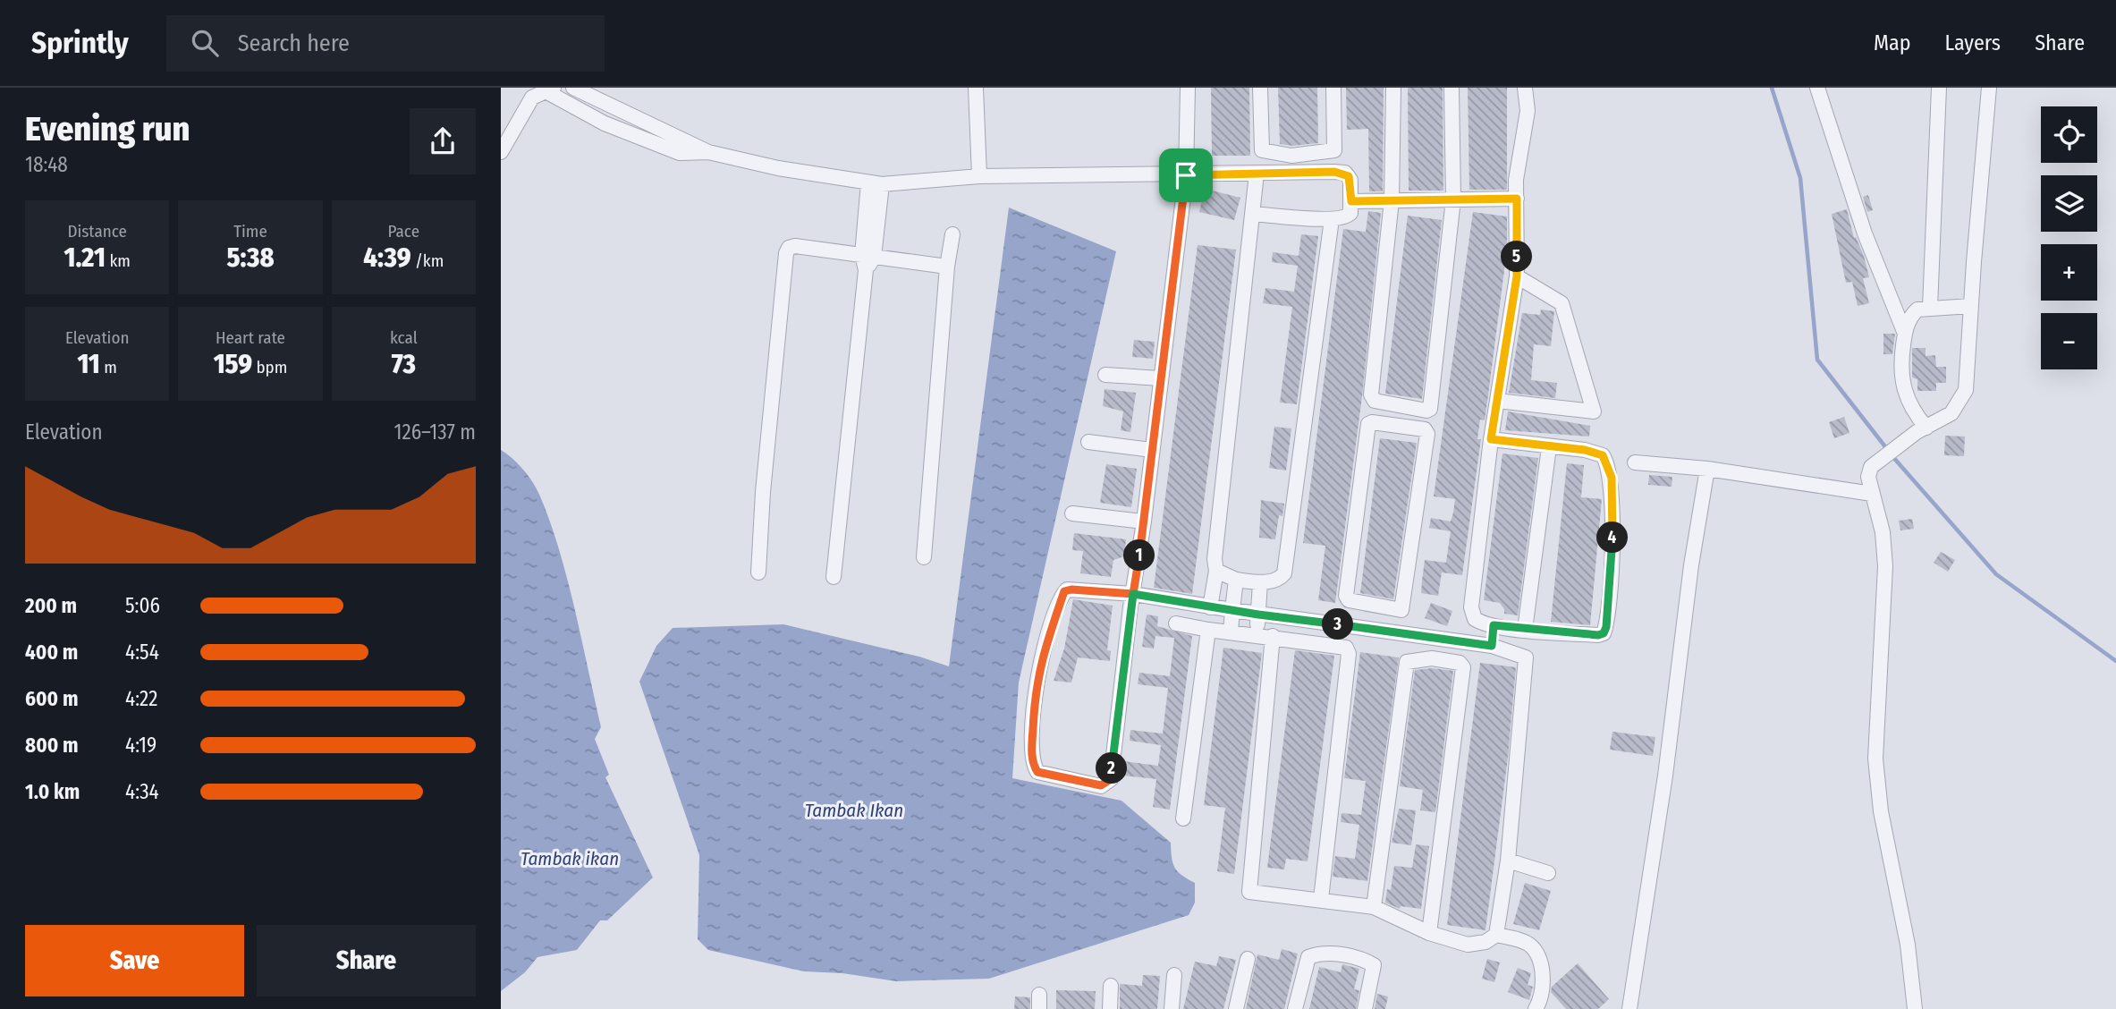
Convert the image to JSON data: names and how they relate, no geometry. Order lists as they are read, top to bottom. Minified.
{"water":["Tambak Ikan","Tambak ikan"],"page":{"header":"Sprintly","search":"Search here","nav":["Map","Layers","Share"],"heading":["Evening run","18:48"],"map_buttons":["+","−"],"stats":[["Distance","1.21 km"],["Time","5:38"],["Pace","4:39 /km"],["Elevation","11 m"],["Heart rate","159 bpm"],["kcal","73"]],"pins":["5","4","1","3","2"],"chart":["Elevation","126–137 m"],"list":[{"name":"200 m","note":"5:06"},{"name":"400 m","note":"4:54"},{"name":"600 m","note":"4:22"},{"name":"800 m","note":"4:19"},{"name":"1.0 km","note":"4:34"}],"buttons":["Save","Share"]}}
